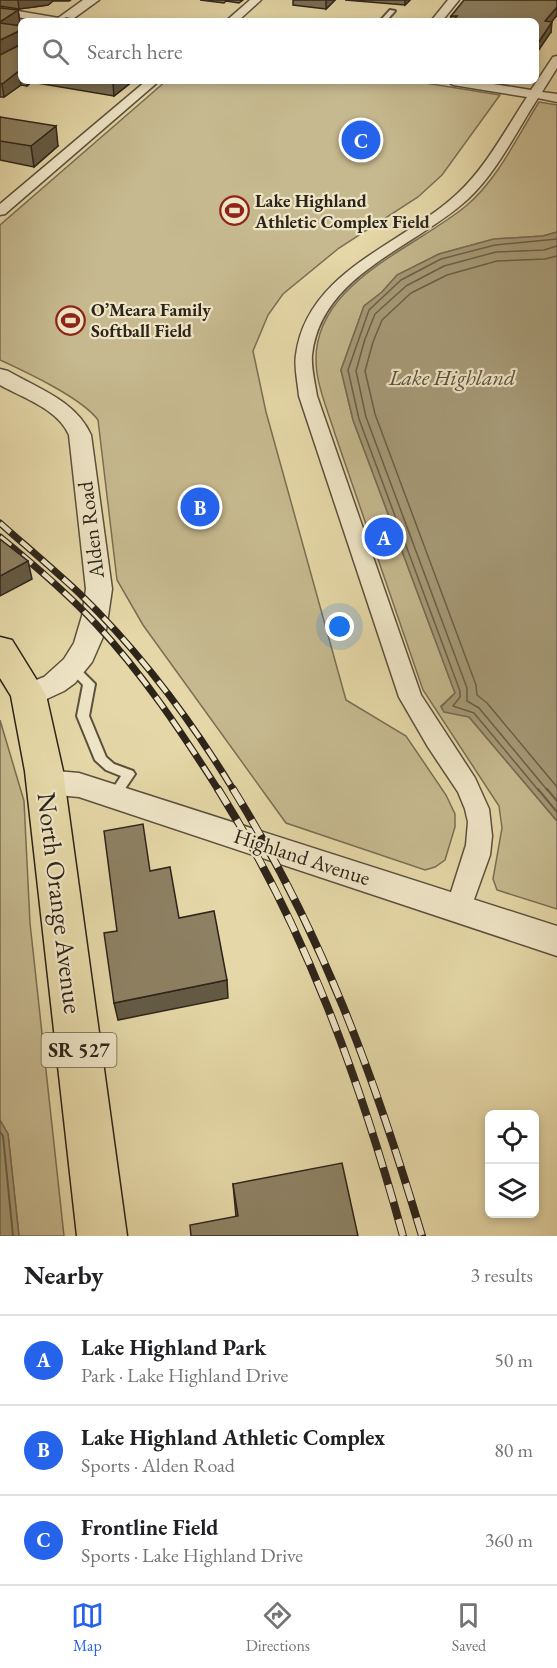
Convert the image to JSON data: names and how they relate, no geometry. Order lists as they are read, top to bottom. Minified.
{"streets":{"main road":["North Orange Avenue","SR 527"],"street":["Alden Road","Highland Avenue"]},"crossings":[["Alden Road","North Orange Avenue"],["Highland Avenue","North Orange Avenue"]],"water":["Lake Highland"],"places":{"sports":["Lake Highland Athletic Complex Field","O’Meara Family Softball Field"]},"page":{"search":"Search here","pins":["C","B","A"],"heading":["Nearby","3 results"],"list":[{"mark":"A","name":"Lake Highland Park","note":"Park · Lake Highland Drive","value":"50 m"},{"mark":"B","name":"Lake Highland Athletic Complex","note":"Sports · Alden Road","value":"80 m"},{"mark":"C","name":"Frontline Field","note":"Sports · Lake Highland Drive","value":"360 m"}],"nav":["Map","Directions","Saved"]}}
